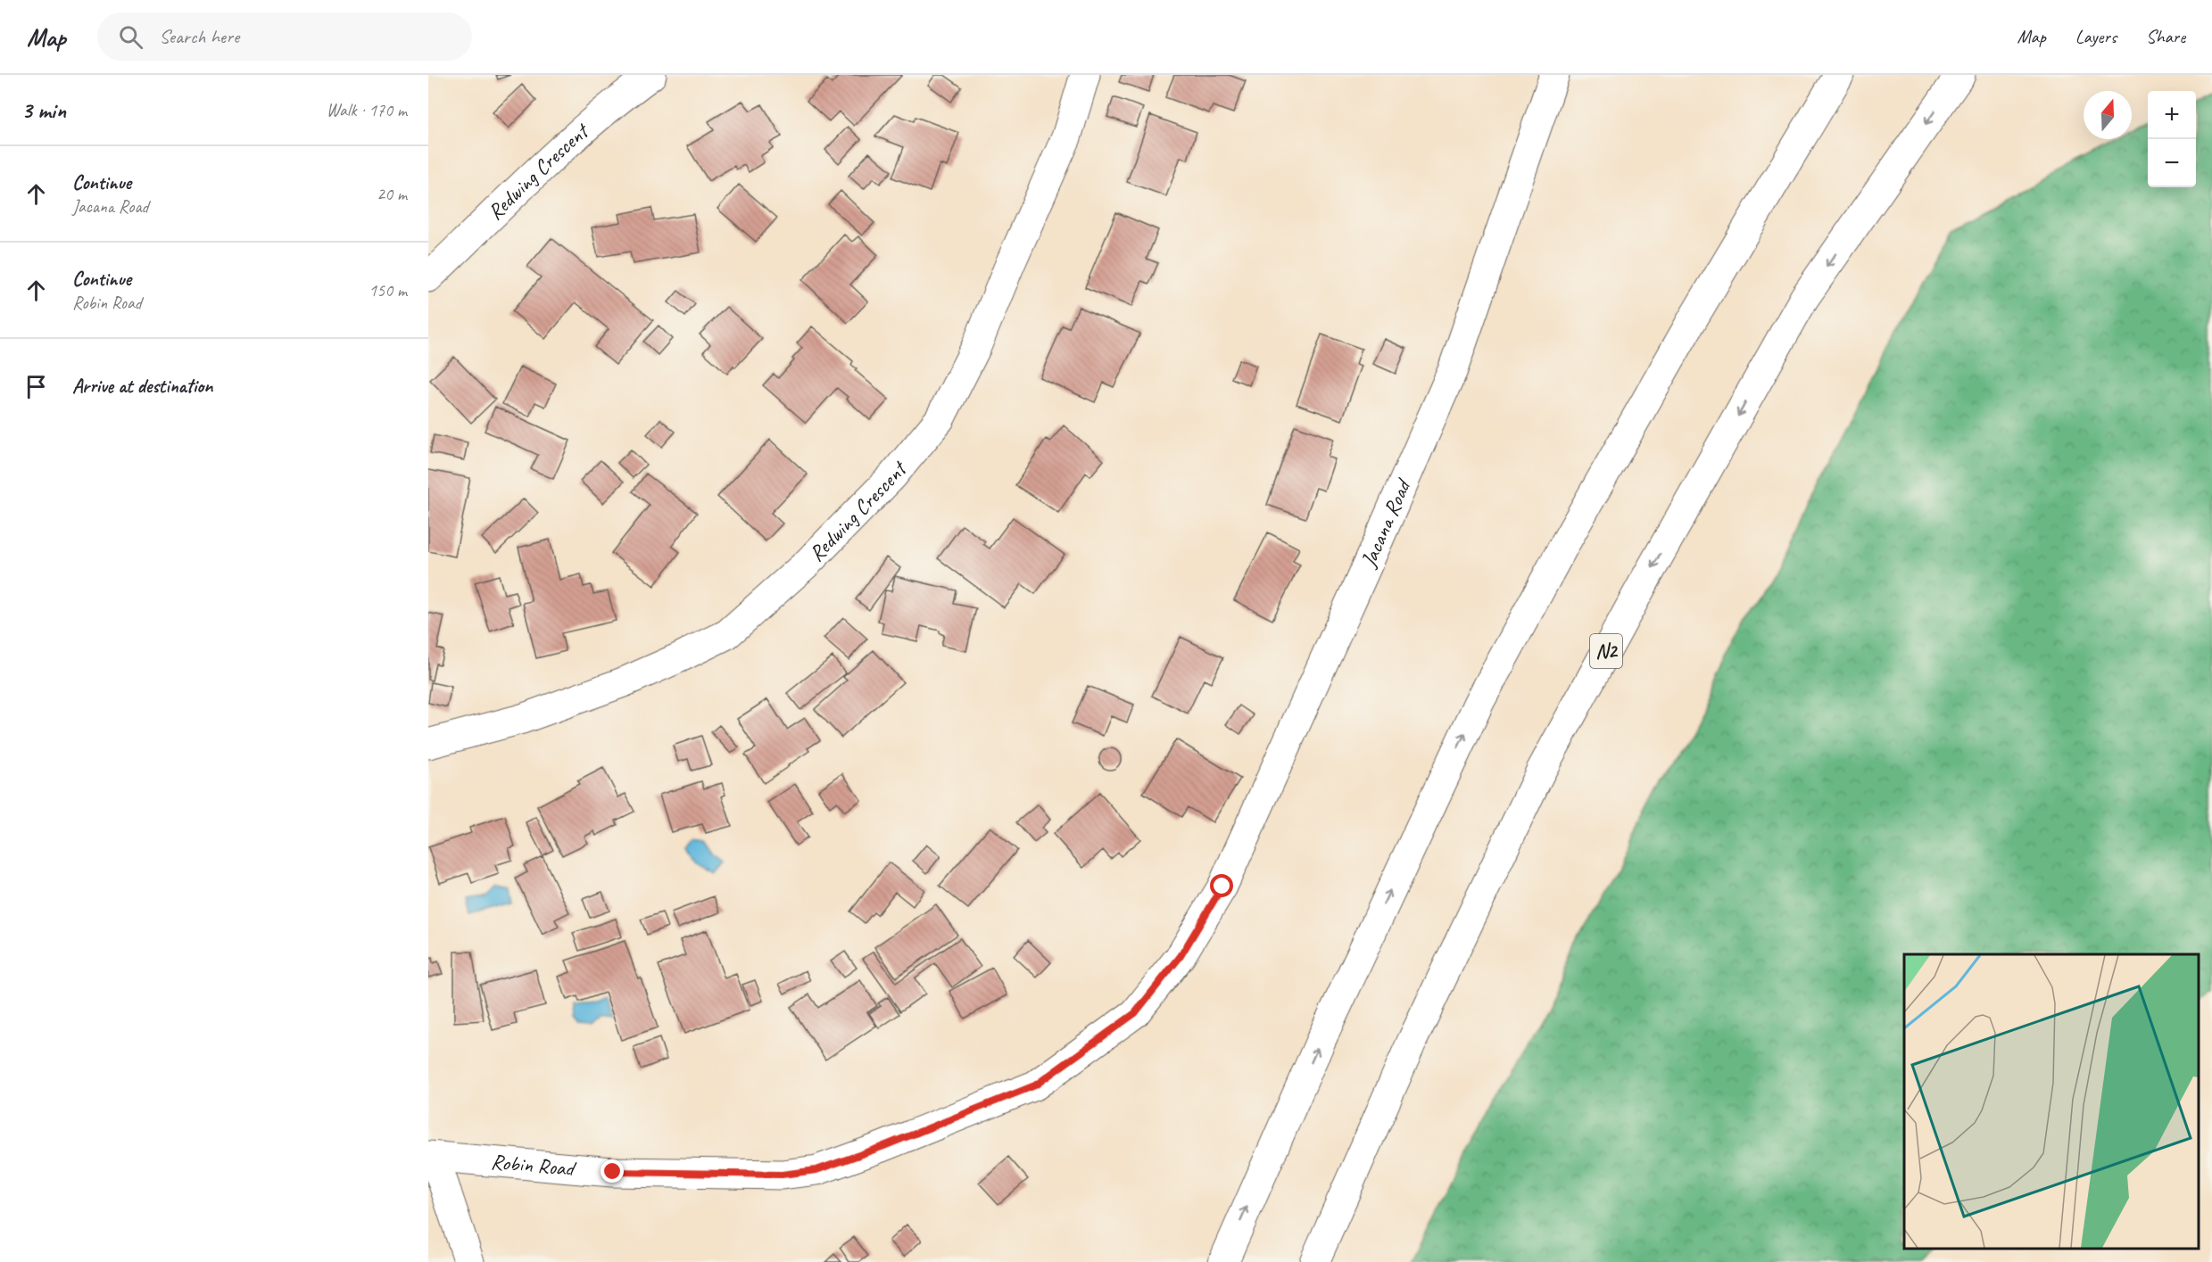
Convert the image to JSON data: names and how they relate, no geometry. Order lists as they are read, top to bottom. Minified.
{"streets":{"main road":["Redwing Crescent","Jacana Road","N2","Robin Road"]},"crossings":[["Jacana Road","Robin Road"]],"north":"top","page":{"header":"Map","search":"Search here","nav":["Map","Layers","Share"],"heading":["3 min","Walk · 170 m"],"map_buttons":["+","−"],"list":[["Continue","Jacana Road","20 m"],["Continue","Robin Road","150 m"],"Arrive at destination"]}}
